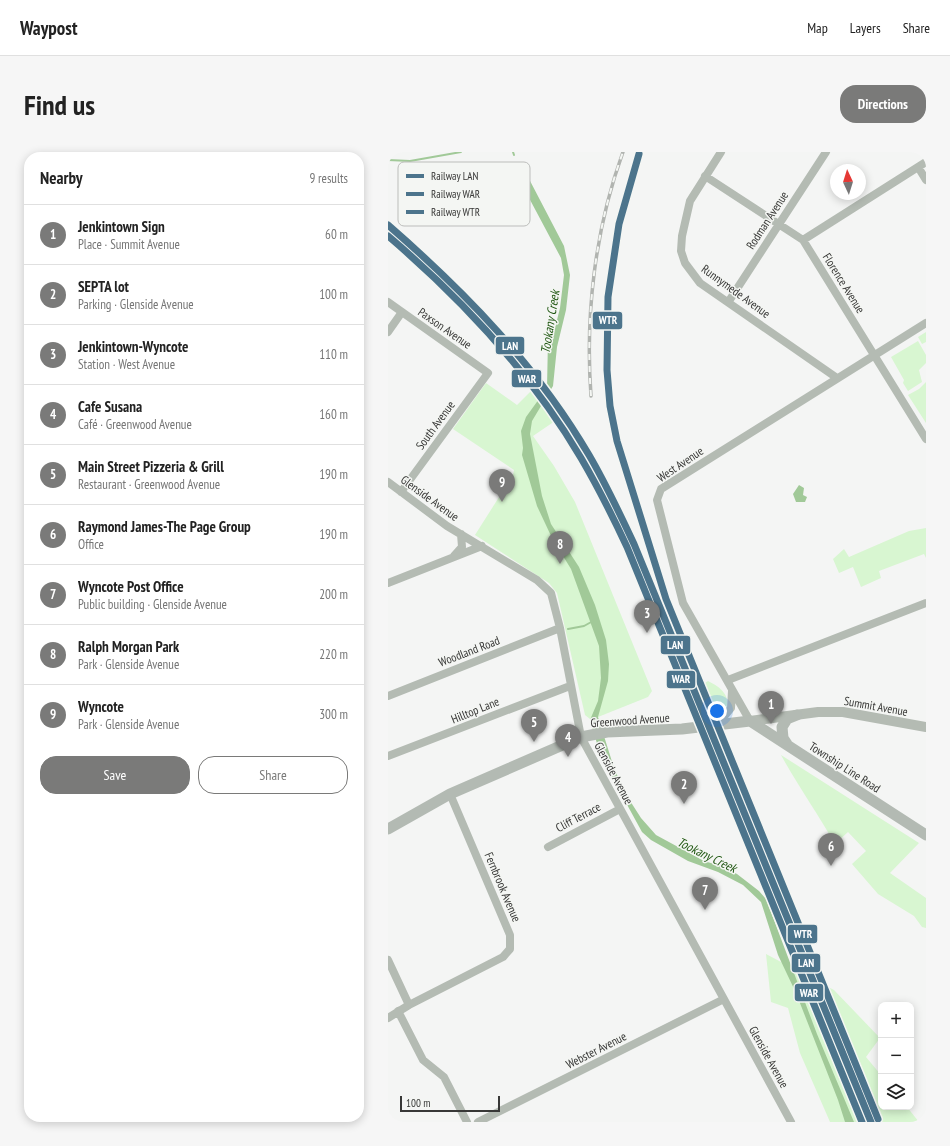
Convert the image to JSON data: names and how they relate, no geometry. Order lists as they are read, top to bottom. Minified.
{"streets":{"main road":["Greenwood Avenue","Township Line Road"],"street":["Rodman Avenue","Florence Avenue","Runnymede Avenue","Paxson Avenue","South Avenue","West Avenue","Glenside Avenue","Woodland Road","Summit Avenue","Hilltop Lane","Cliff Terrace","Fernbrook Avenue","Webster Avenue"]},"crossings":[["Rodman Avenue","Florence Avenue"],["Rodman Avenue","Runnymede Avenue"],["Florence Avenue","Runnymede Avenue"],["Florence Avenue","West Avenue"],["Runnymede Avenue","West Avenue"],["Paxson Avenue","South Avenue"],["South Avenue","Glenside Avenue"],["West Avenue","Summit Avenue"],["West Avenue","Greenwood Avenue"],["West Avenue","Township Line Road"],["Glenside Avenue","Woodland Road"],["Glenside Avenue","Hilltop Lane"],["Glenside Avenue","Greenwood Avenue"],["Glenside Avenue","Cliff Terrace"],["Glenside Avenue","Webster Avenue"],["Summit Avenue","Greenwood Avenue"],["Summit Avenue","Township Line Road"],["Greenwood Avenue","Township Line Road"],["Greenwood Avenue","Fernbrook Avenue"]],"water":["Tookany Creek"],"lines":["rail line WTR","rail line LAN","rail line WAR"],"legend":["Railway LAN","Railway WAR","Railway WTR"],"scale_bar":"100 m","north":"top","page":{"header":"Waypost","nav":["Map","Layers","Share"],"buttons":["Directions",["Save","Share"]],"title":"Find us","heading":["Nearby","9 results"],"list":[{"mark":"1","name":"Jenkintown Sign","note":"Place · Summit Avenue","value":"60 m"},{"mark":"2","name":"SEPTA lot","note":"Parking · Glenside Avenue","value":"100 m"},{"mark":"3","name":"Jenkintown-Wyncote","note":"Station · West Avenue","value":"110 m"},{"mark":"4","name":"Cafe Susana","note":"Café · Greenwood Avenue","value":"160 m"},{"mark":"5","name":"Main Street Pizzeria & Grill","note":"Restaurant · Greenwood Avenue","value":"190 m"},{"mark":"6","name":"Raymond James-The Page Group","note":"Office","value":"190 m"},{"mark":"7","name":"Wyncote Post Office","note":"Public building · Glenside Avenue","value":"200 m"},{"mark":"8","name":"Ralph Morgan Park","note":"Park · Glenside Avenue","value":"220 m"},{"mark":"9","name":"Wyncote","note":"Park · Glenside Avenue","value":"300 m"}],"pins":["9","8","3","1","5","4","2","6","7"],"map_buttons":["+","−"],"scale":"100 m"}}
